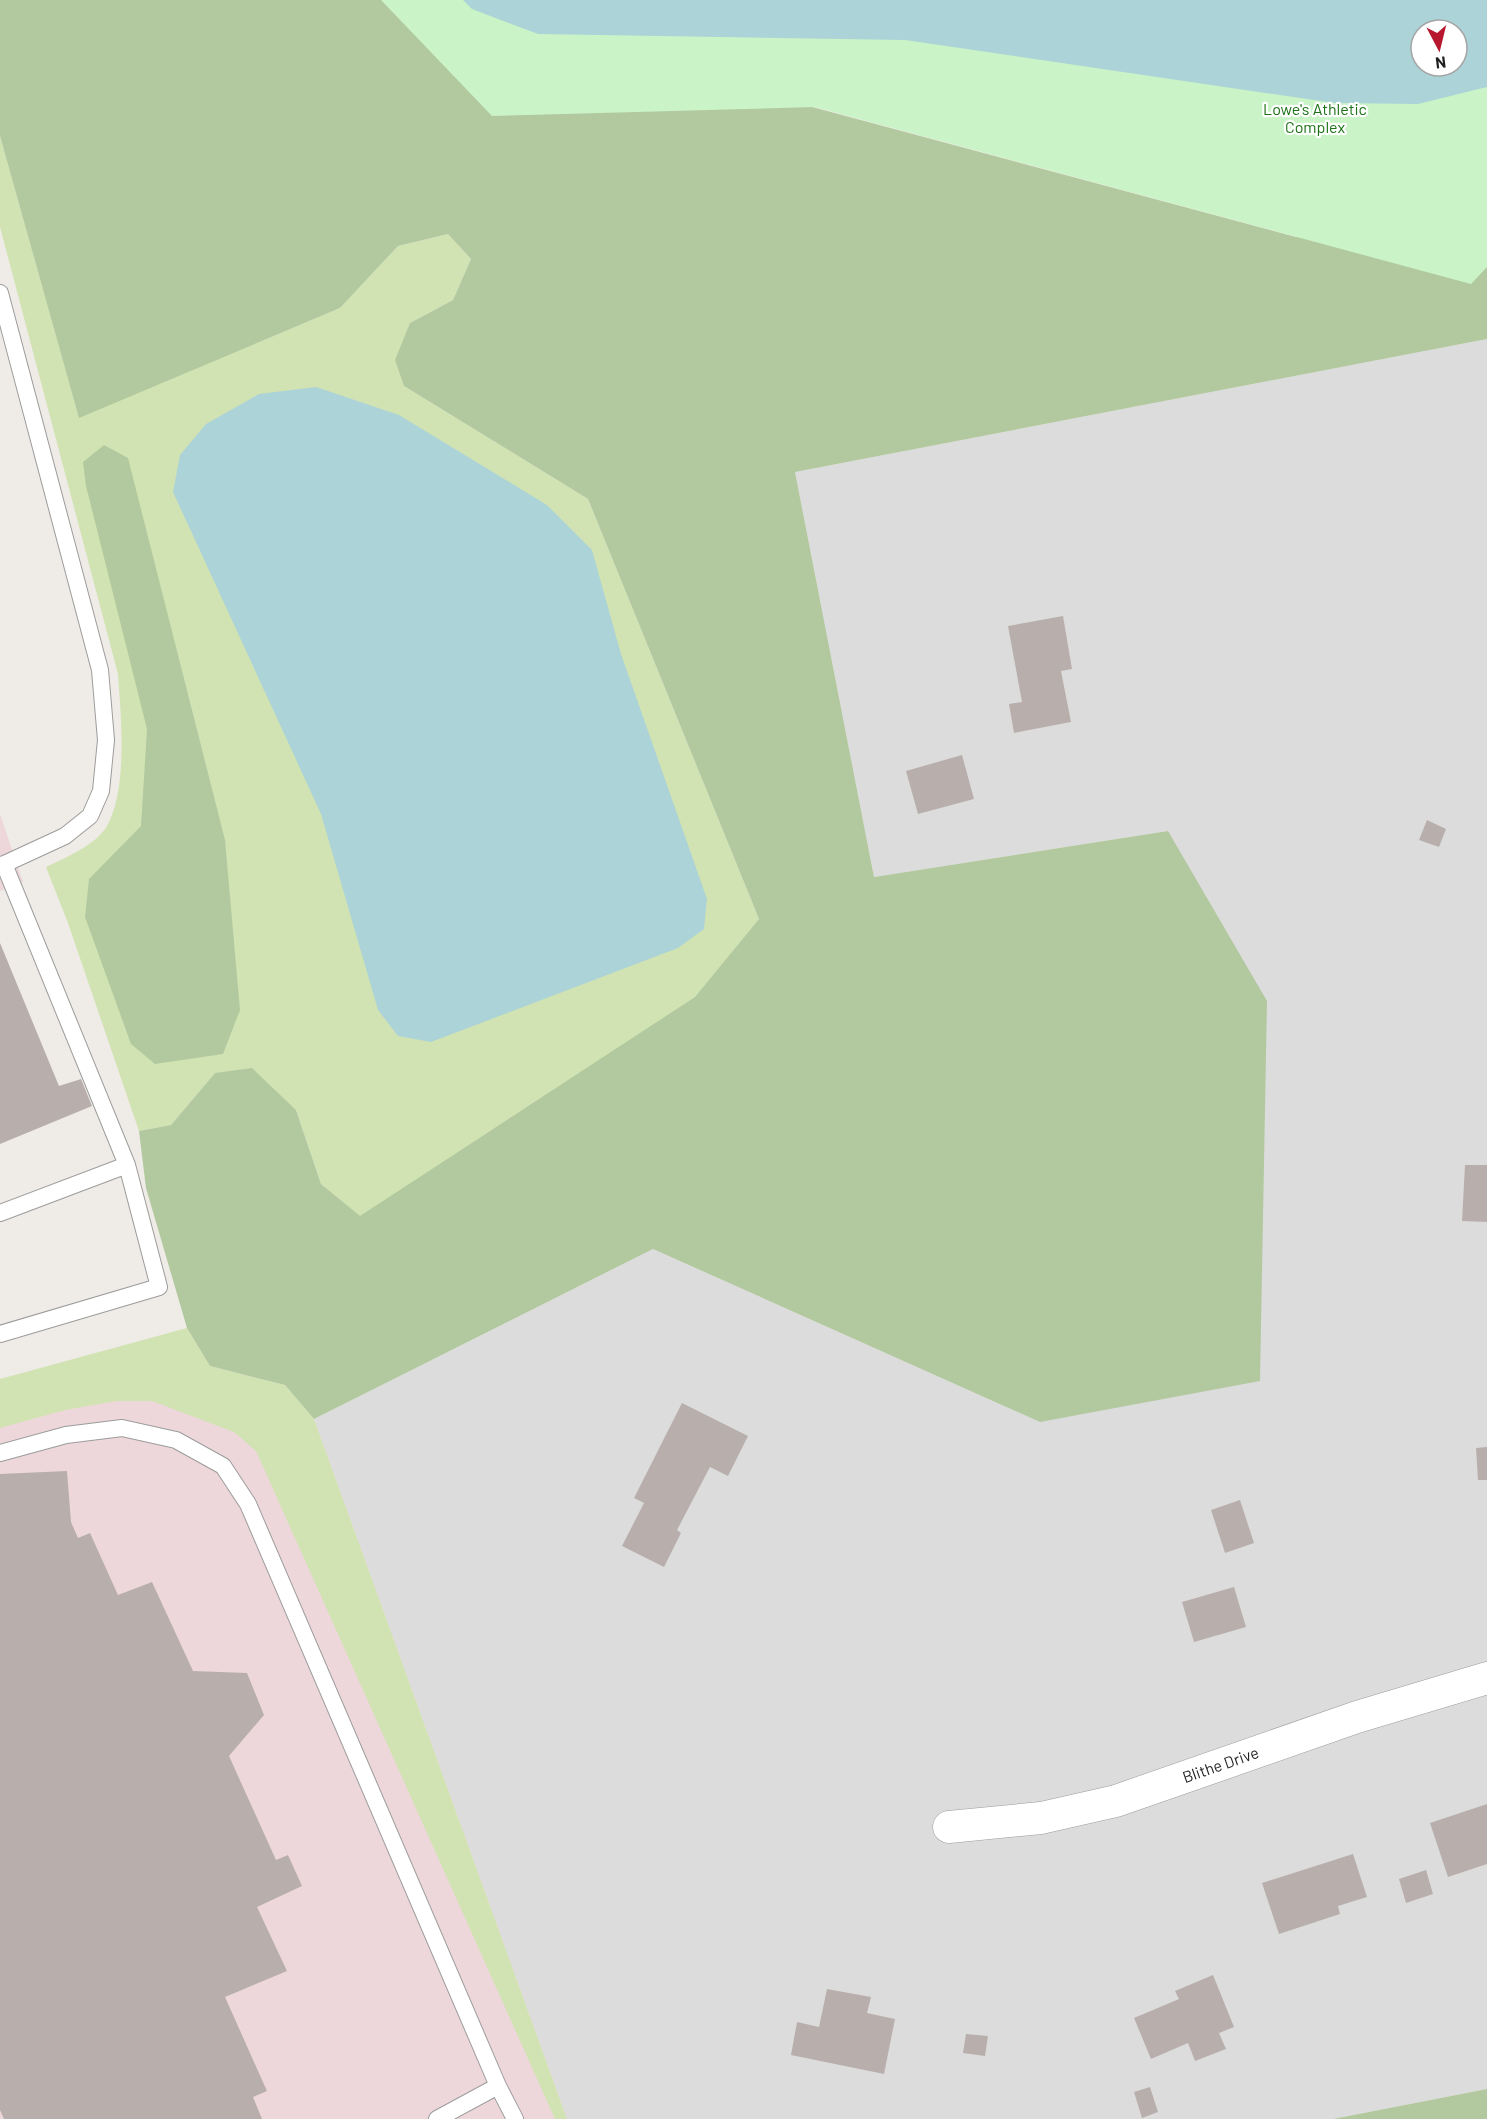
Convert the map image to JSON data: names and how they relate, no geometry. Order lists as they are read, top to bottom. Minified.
{"streets":{"street":["Blithe Drive"]},"parks":["Lowe's Athletic Complex"],"north":"bottom"}
